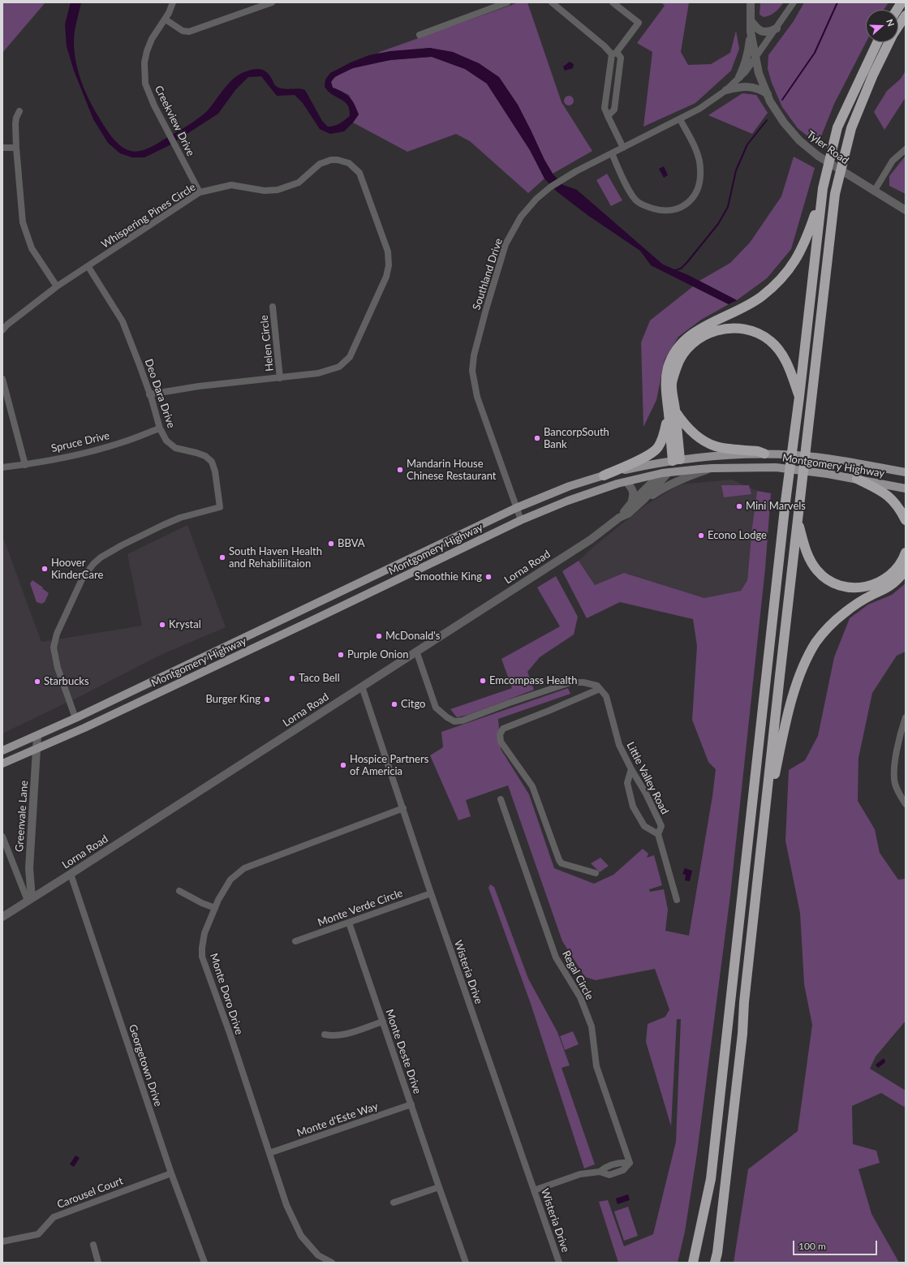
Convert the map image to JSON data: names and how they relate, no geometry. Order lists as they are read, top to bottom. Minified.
{"streets":{"main road":["Montgomery Highway"],"street":["Creekview Drive","Tyler Road","Whispering Pines Circle","Southland Drive","Helen Circle","Deo Dara Drive","Spruce Drive","Lorna Road","Little Valley Road","Greenvale Lane","Monte Verde Circle","Wisteria Drive","Regal Circle","Monte Doro Drive","Monte Deste Drive","Georgetown Drive","Monte d'Este Way","Carousel Court"]},"crossings":[["Creekview Drive","Whispering Pines Circle"],["Tyler Road","Southland Drive"],["Whispering Pines Circle","Helen Circle"],["Whispering Pines Circle","Deo Dara Drive"],["Southland Drive","Montgomery Highway"],["Deo Dara Drive","Spruce Drive"],["Deo Dara Drive","Montgomery Highway"],["Montgomery Highway","Lorna Road"],["Montgomery Highway","Greenvale Lane"],["Lorna Road","Greenvale Lane"],["Lorna Road","Wisteria Drive"],["Lorna Road","Georgetown Drive"],["Monte Verde Circle","Wisteria Drive"],["Monte Verde Circle","Monte Deste Drive"],["Wisteria Drive","Regal Circle"],["Wisteria Drive","Monte Doro Drive"],["Monte Doro Drive","Monte d'Este Way"],["Monte Deste Drive","Monte d'Este Way"],["Georgetown Drive","Carousel Court"]],"places":["BancorpSouth Bank","Mandarin House Chinese Restaurant","Mini Marvels","Econo Lodge","BBVA","South Haven Health and Rehabiliitaion","Hoover KinderCare","Smoothie King","Krystal","McDonald's","Purple Onion","Taco Bell","Emcompass Health","Starbucks","Burger King","Citgo","Hospice Partners of Americia"],"scale_bar":"100 m","north":"right"}
